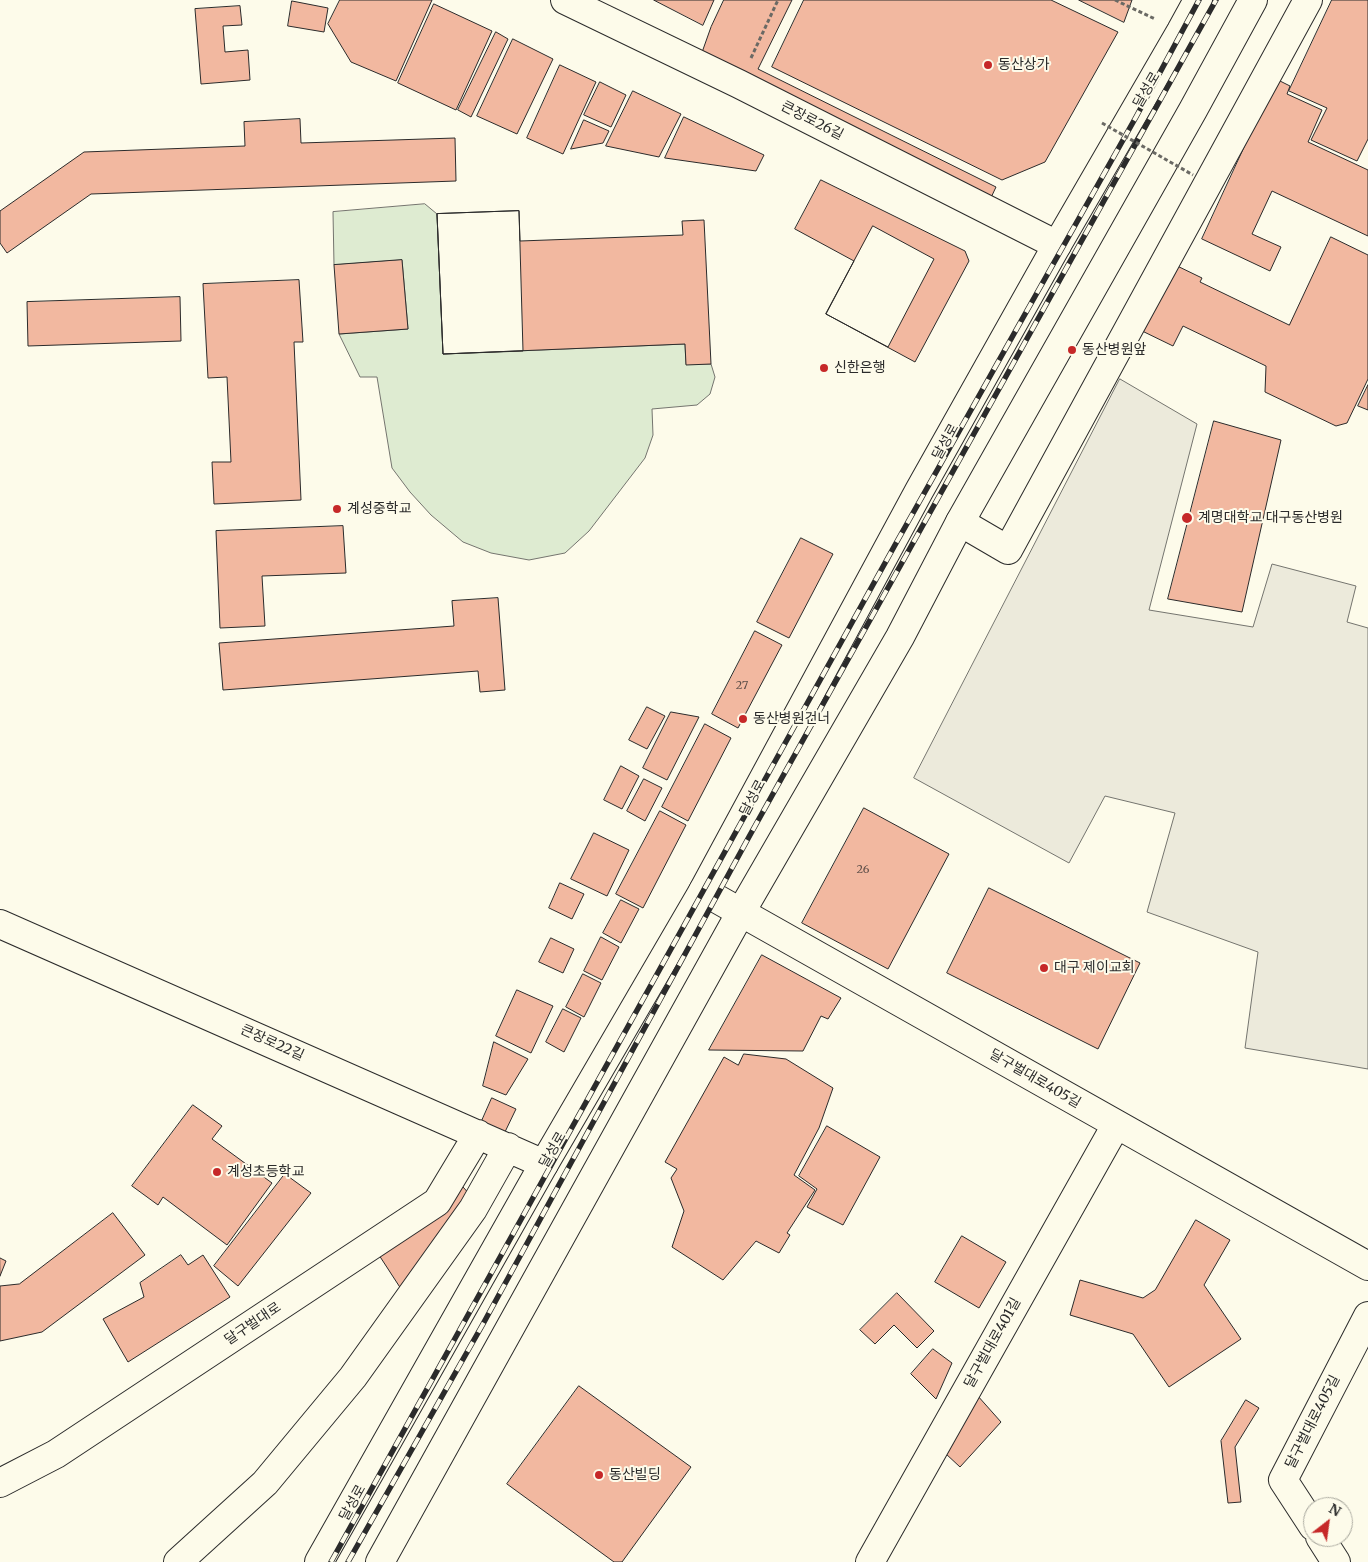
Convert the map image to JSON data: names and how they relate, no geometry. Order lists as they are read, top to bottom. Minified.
{"streets":{"main road":["달성로","큰장로26길","큰장로22길","달구벌대로405길","달구벌대로","달구벌대로401길"]},"crossings":[["달성로","큰장로26길"],["달성로","큰장로22길"],["달성로","달구벌대로405길"],["큰장로22길","달구벌대로"],["달구벌대로405길","달구벌대로401길"]],"places":["동산상가","동산병원앞","신한은행","계성중학교","계명대학교 대구동산병원","동산병원건너","대구 제이교회","계성초등학교","동산빌딩"],"house_numbers":["27","26"],"north":"top right"}
